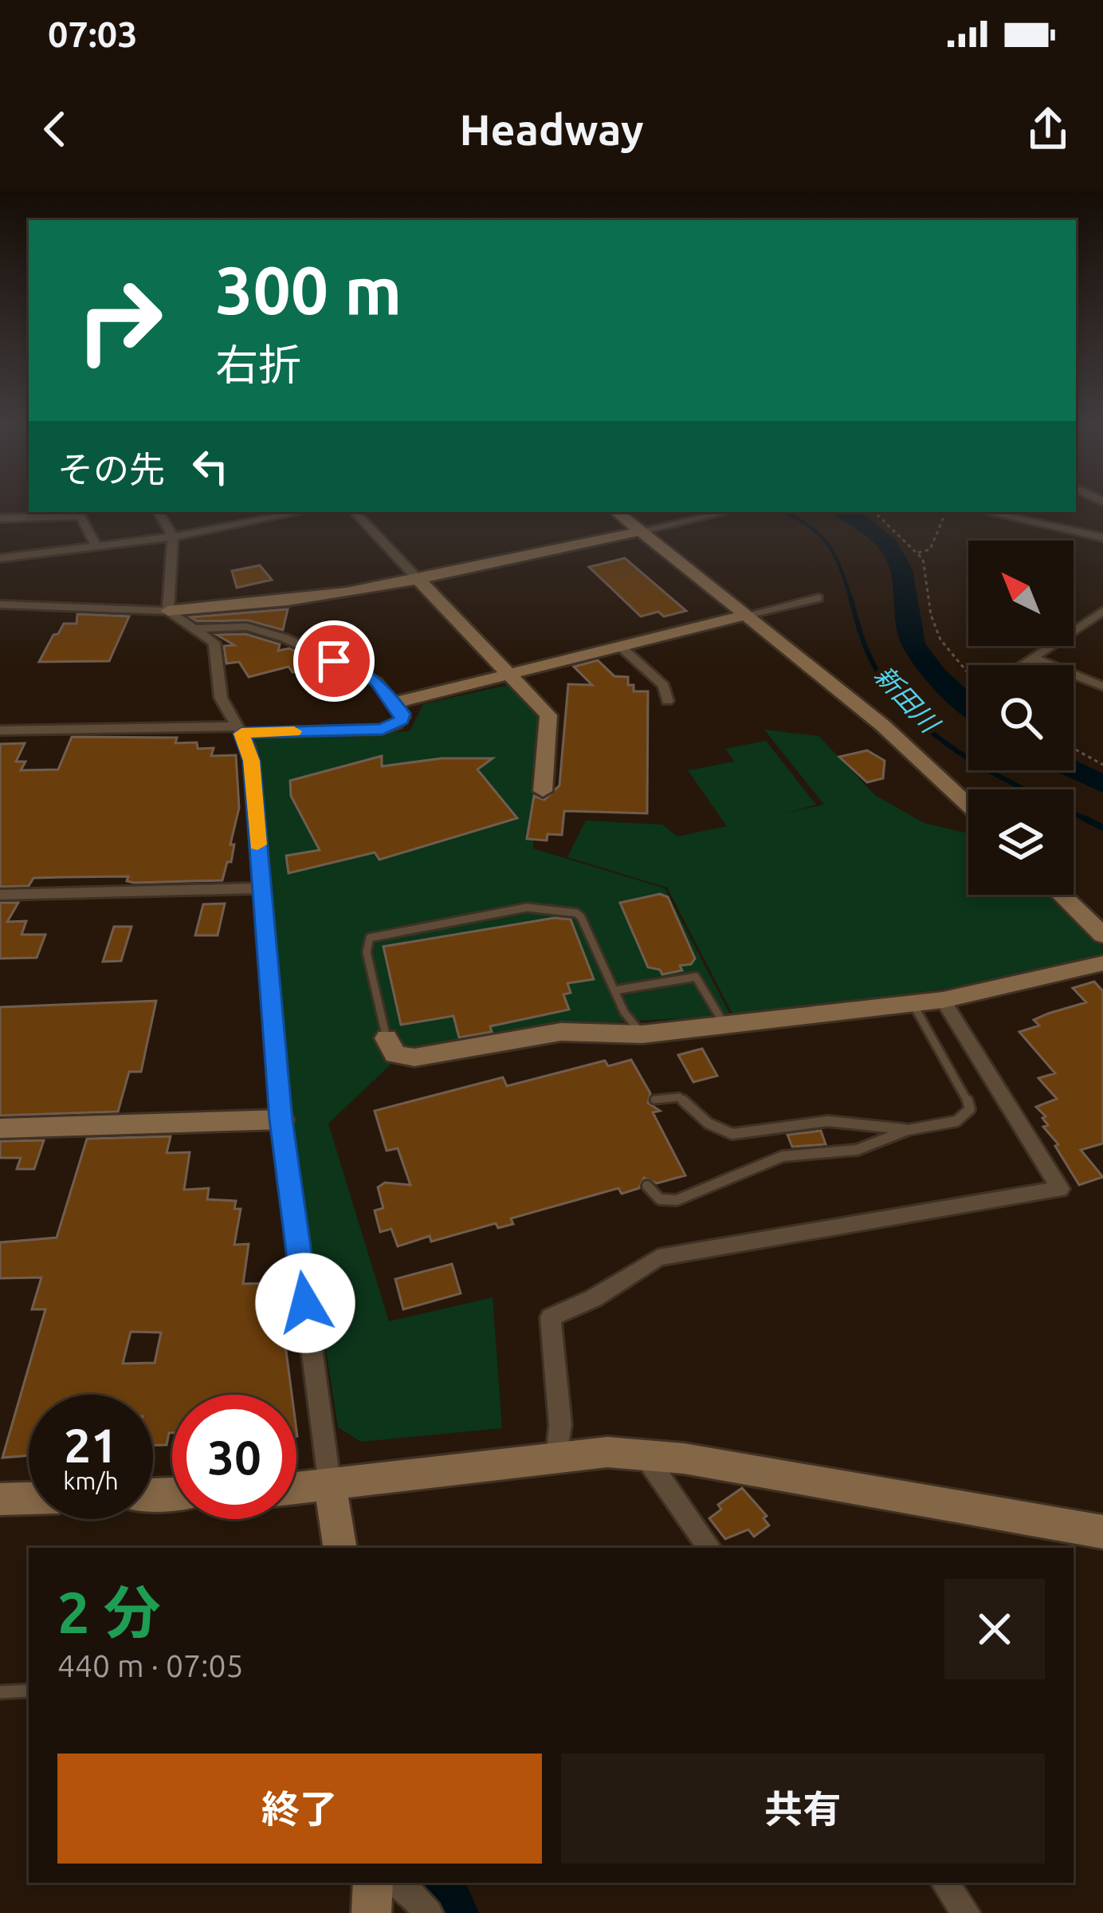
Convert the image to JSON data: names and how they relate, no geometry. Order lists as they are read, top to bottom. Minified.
{"water":["新田川"],"north":"top left","page":{"status":"07:03","header":"Headway","turn":["300 m","右折"],"then":"その先","speed":"21 km/h","limit":"30","heading":["2 分","440 m · 07:05"],"buttons":["終了","共有"]}}
